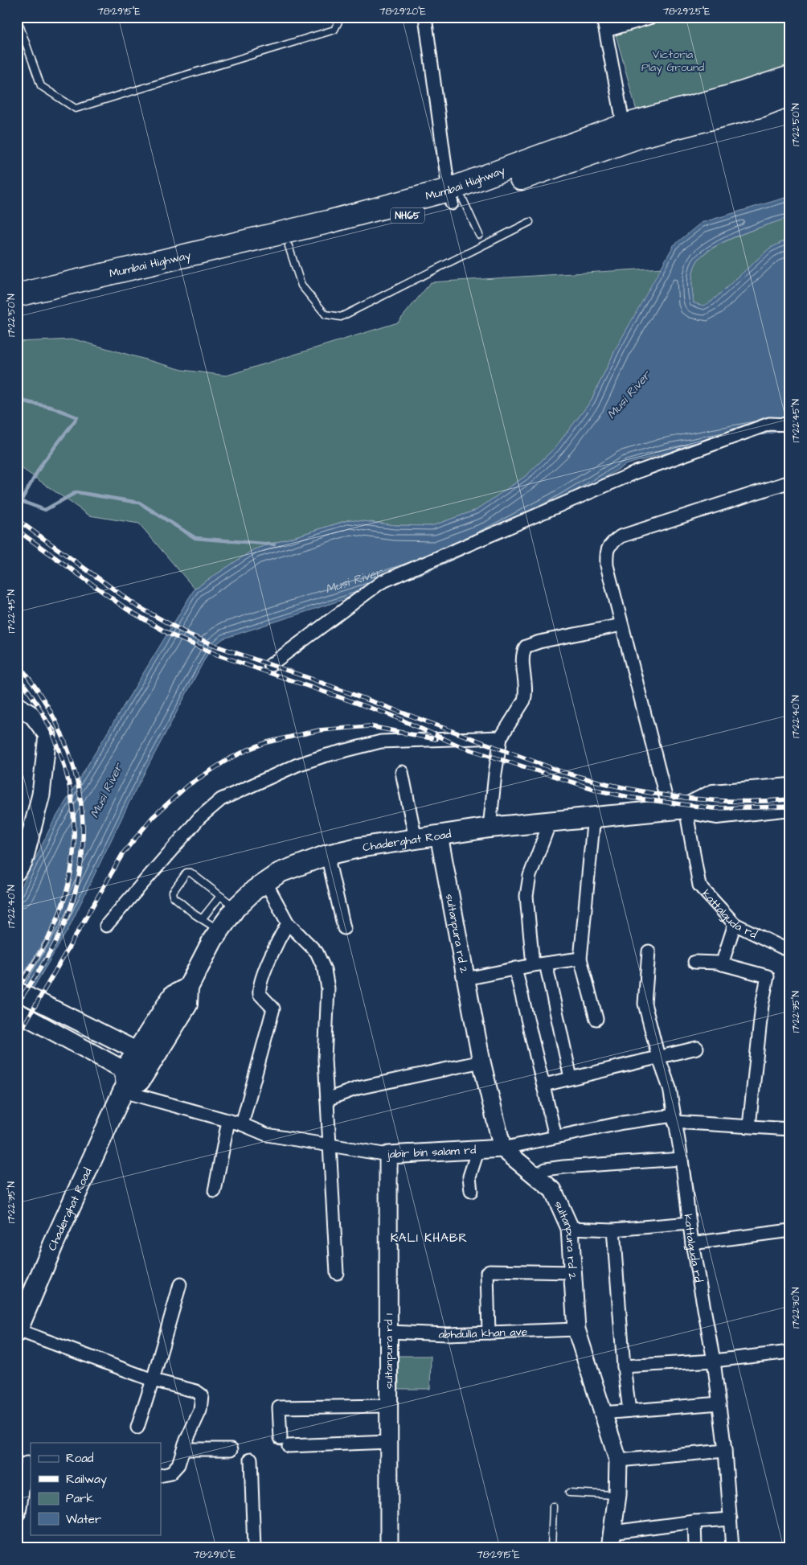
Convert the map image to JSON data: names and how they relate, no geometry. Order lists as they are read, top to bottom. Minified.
{"streets":{"highway":["Mumbai Highway","NH65"],"main road":["Chaderghat Road"],"street":["kattalguda rd","sultanpura rd 2","jabir bin salam rd","abhdulla khan ave","sultanpura rd 1"]},"crossings":[["Chaderghat Road","kattalguda rd"],["Chaderghat Road","sultanpura rd 2"],["Chaderghat Road","jabir bin salam rd"],["kattalguda rd","jabir bin salam rd"],["sultanpura rd 2","jabir bin salam rd"],["sultanpura rd 2","abhdulla khan ave"],["jabir bin salam rd","sultanpura rd 1"],["abhdulla khan ave","sultanpura rd 1"]],"districts":["KALI KHABR"],"water":["Musi River"],"parks":["Victoria Play Ground"],"legend":["Road","Railway","Park","Water"],"coordinates":["78°29'15\"E","78°29'20\"E","78°29'25\"E","17°22'50\"N","17°22'45\"N","17°22'40\"N","17°22'35\"N","17°22'30\"N","78°29'10\"E"]}
